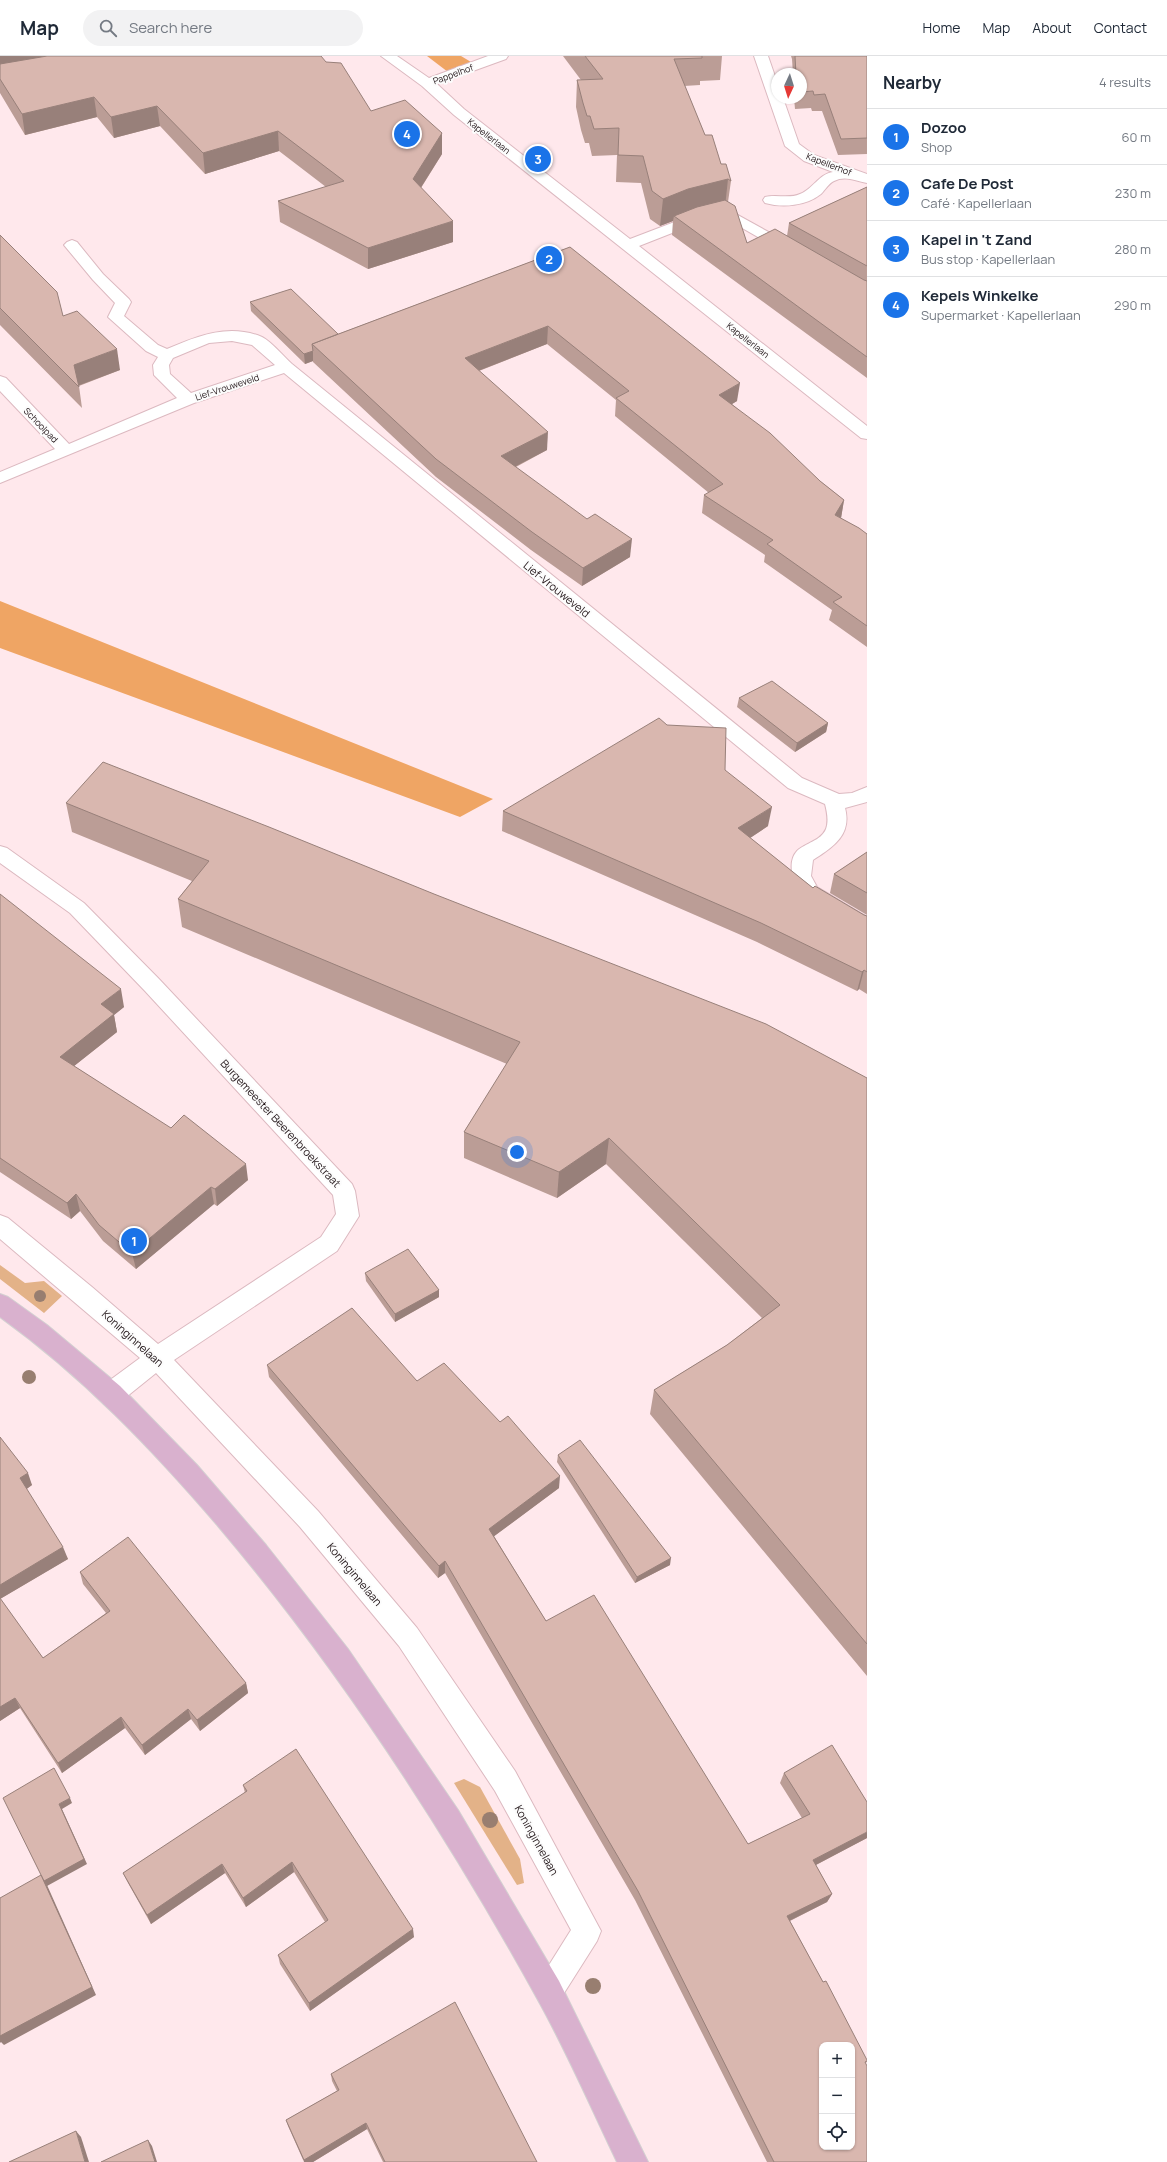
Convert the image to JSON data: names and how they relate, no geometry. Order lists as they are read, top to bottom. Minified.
{"streets":{"street":["Pappelhof","Kapellerlaan","Kapellerhof","Lief-Vrouweveld","Schoolpad","Burgemeester Beerenbroekstraat","Koninginnelaan"]},"crossings":[["Pappelhof","Kapellerlaan"],["Burgemeester Beerenbroekstraat","Koninginnelaan"]],"north":"bottom","page":{"header":"Map","search":"Search here","nav":["Home","Map","About","Contact"],"heading":["Nearby","4 results"],"list":[{"mark":"1","name":"Dozoo","note":"Shop","value":"60 m"},{"mark":"2","name":"Cafe De Post","note":"Café · Kapellerlaan","value":"230 m"},{"mark":"3","name":"Kapel in 't Zand","note":"Bus stop · Kapellerlaan","value":"280 m"},{"mark":"4","name":"Kepels Winkelke","note":"Supermarket · Kapellerlaan","value":"290 m"}],"pins":["4","3","2","1"],"map_buttons":["+","−"]}}
